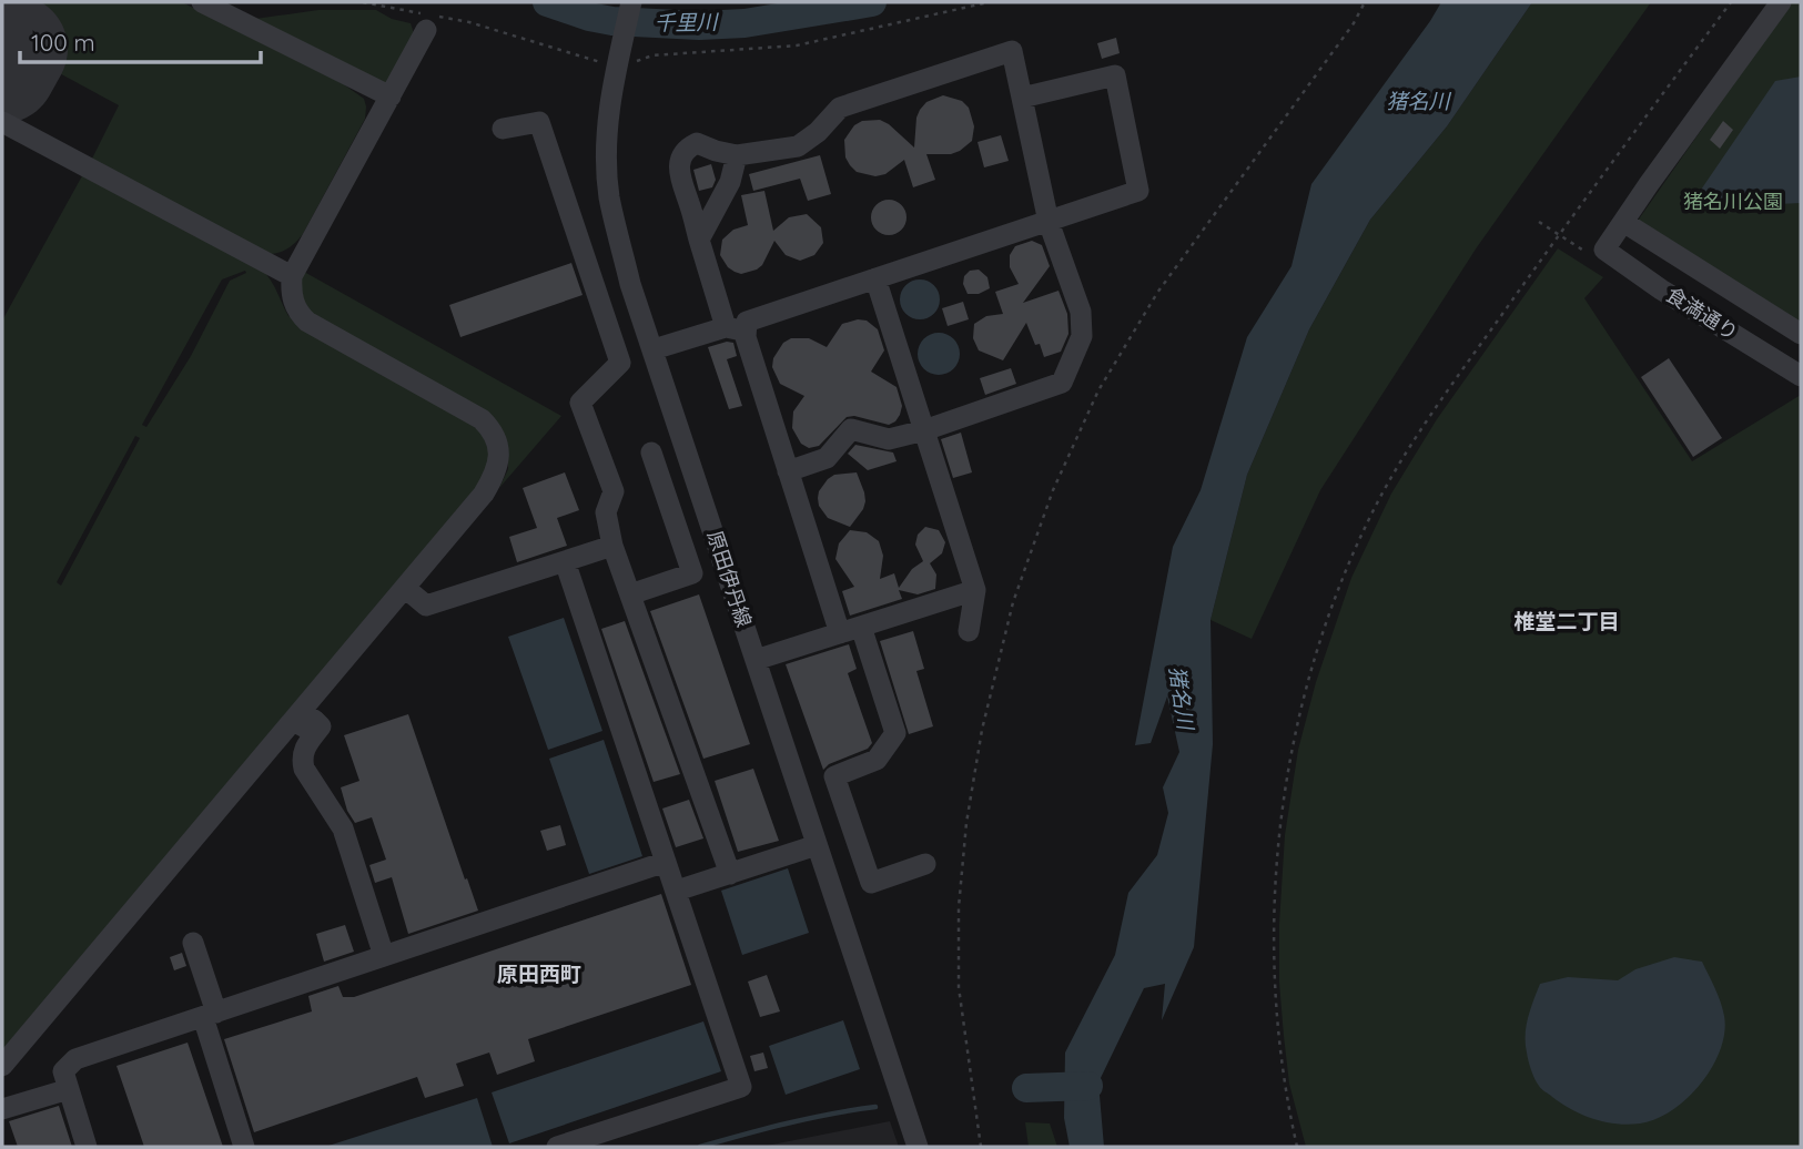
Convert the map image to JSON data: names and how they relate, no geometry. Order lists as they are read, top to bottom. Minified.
{"streets":{"street":["食満通り","原田伊丹線"]},"districts":["椎堂二丁目","原田西町"],"water":["千里川","猪名川"],"parks":["猪名川公園"],"scale_bar":"100 m"}
